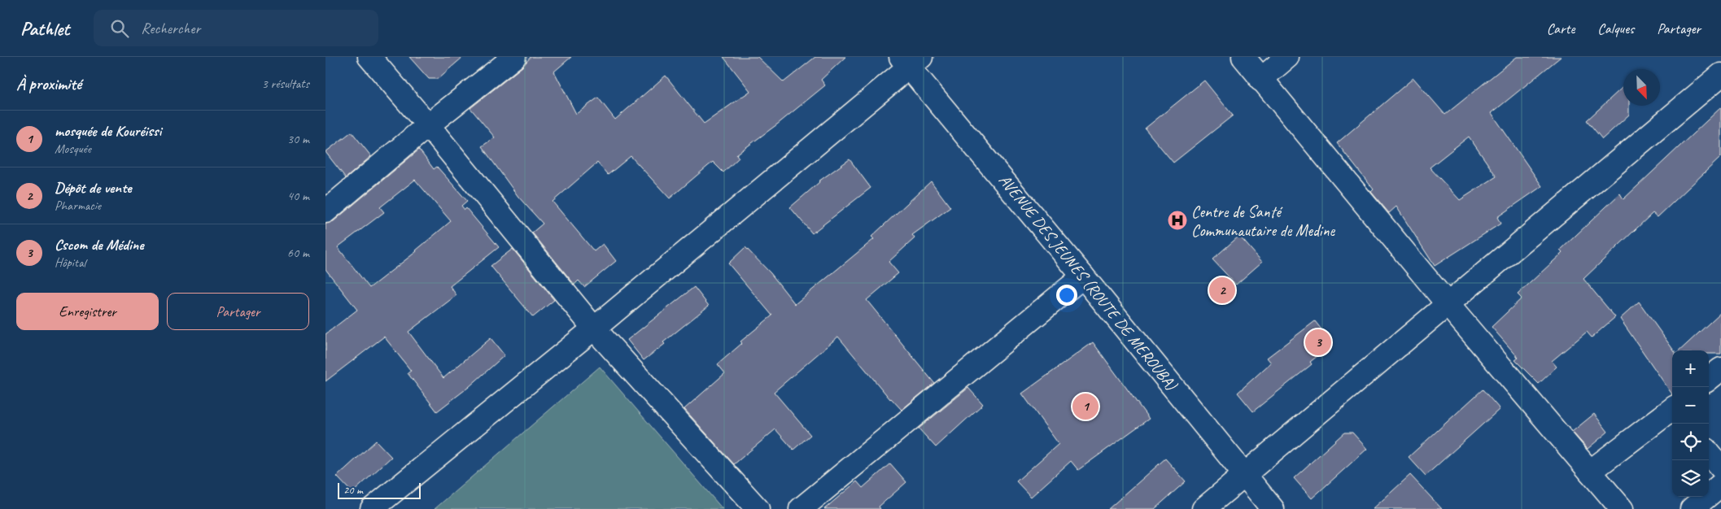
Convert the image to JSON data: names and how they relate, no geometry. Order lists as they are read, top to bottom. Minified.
{"streets":{"street":["AVENUE DES JEUNES (ROUTE DE MEROUBA)"]},"places":{"hospital":["Centre de Santé Communautaire de Medine"]},"scale_bar":"20 m","north":"bottom right","page":{"header":"Pathlet","search":"Rechercher","nav":["Carte","Calques","Partager"],"heading":["À proximité","3 résultats"],"list":[{"mark":"1","name":"mosquée de Kouréissi","note":"Mosquée","value":"30 m"},{"mark":"2","name":"Dépôt de vente","note":"Pharmacie","value":"40 m"},{"mark":"3","name":"Cscom de Médine","note":"Hôpital","value":"60 m"}],"pins":["2","3","1"],"buttons":["Enregistrer","Partager"],"map_buttons":["+","−"],"scale":"20 m"}}
